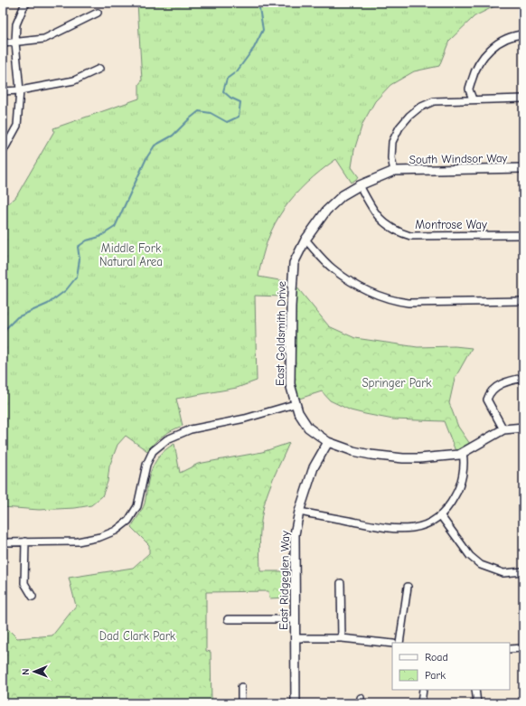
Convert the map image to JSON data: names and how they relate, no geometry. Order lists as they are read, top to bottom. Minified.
{"streets":{"street":["South Windsor Way","Montrose Way","East Goldsmith Drive","East Ridgeglen Way"]},"crossings":[["South Windsor Way","East Goldsmith Drive"],["Montrose Way","East Goldsmith Drive"],["East Goldsmith Drive","East Ridgeglen Way"]],"parks":["Middle Fork Natural Area","Springer Park","Dad Clark Park"],"legend":["Road","Park"],"north":"left"}
